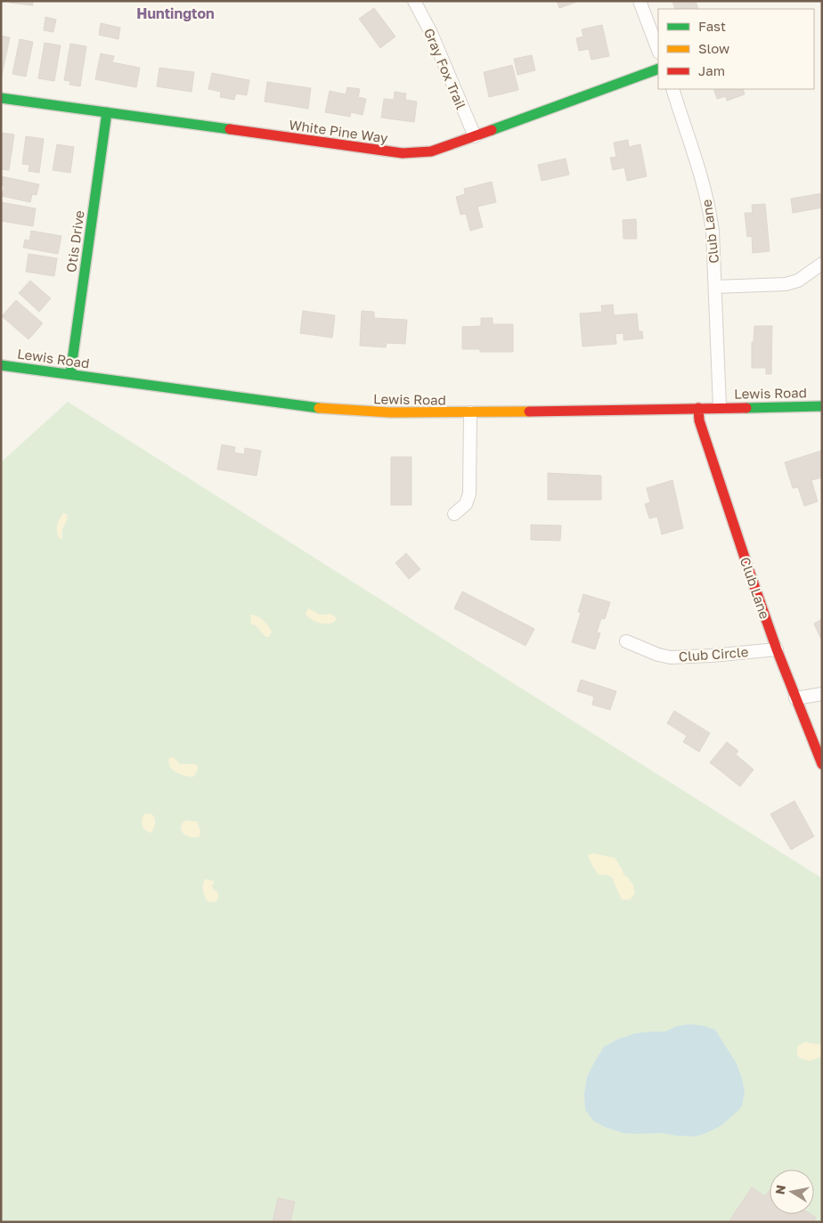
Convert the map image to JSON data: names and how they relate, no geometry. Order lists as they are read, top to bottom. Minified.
{"streets":{"street":["Gray Fox Trail","White Pine Way","Club Lane","Otis Drive","Lewis Road","Club Circle"]},"crossings":[["Gray Fox Trail","White Pine Way"],["White Pine Way","Otis Drive"],["Club Lane","Lewis Road"],["Club Lane","Club Circle"],["Otis Drive","Lewis Road"]],"districts":["Huntington"],"legend":["Fast","Slow","Jam"],"north":"left"}
